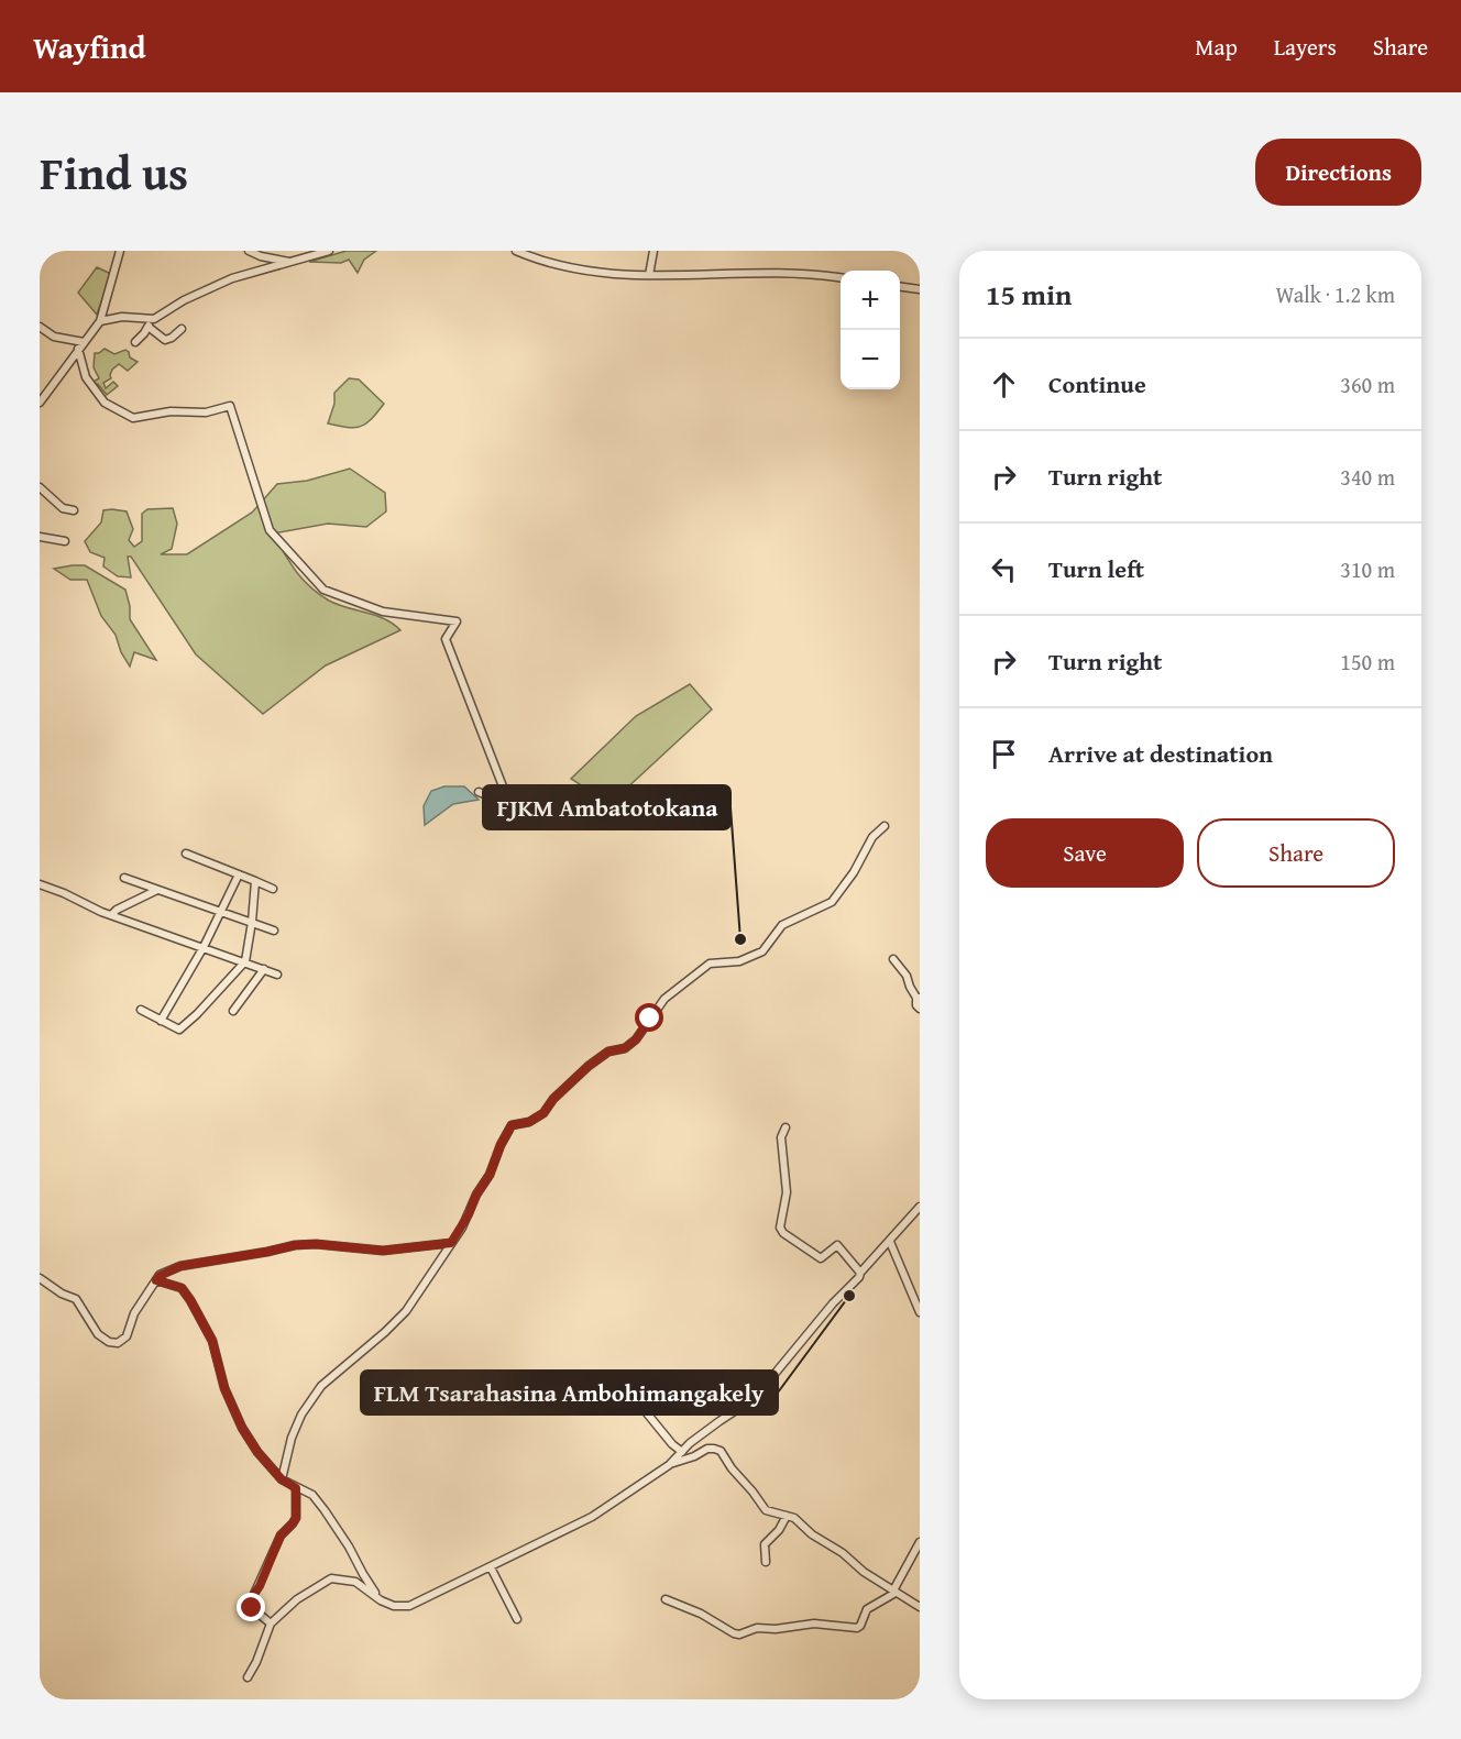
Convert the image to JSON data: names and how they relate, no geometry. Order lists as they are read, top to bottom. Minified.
{"places":["FJKM Ambatotokana","FLM Tsarahasina Ambohimangakely"],"page":{"header":"Wayfind","nav":["Map","Layers","Share"],"title":"Find us","buttons":["Directions",["Save","Share"]],"heading":["15 min","Walk · 1.2 km"],"map_buttons":["+","−"],"list":[["Continue","360 m"],["Turn right","340 m"],["Turn left","310 m"],["Turn right","150 m"],"Arrive at destination"]}}
